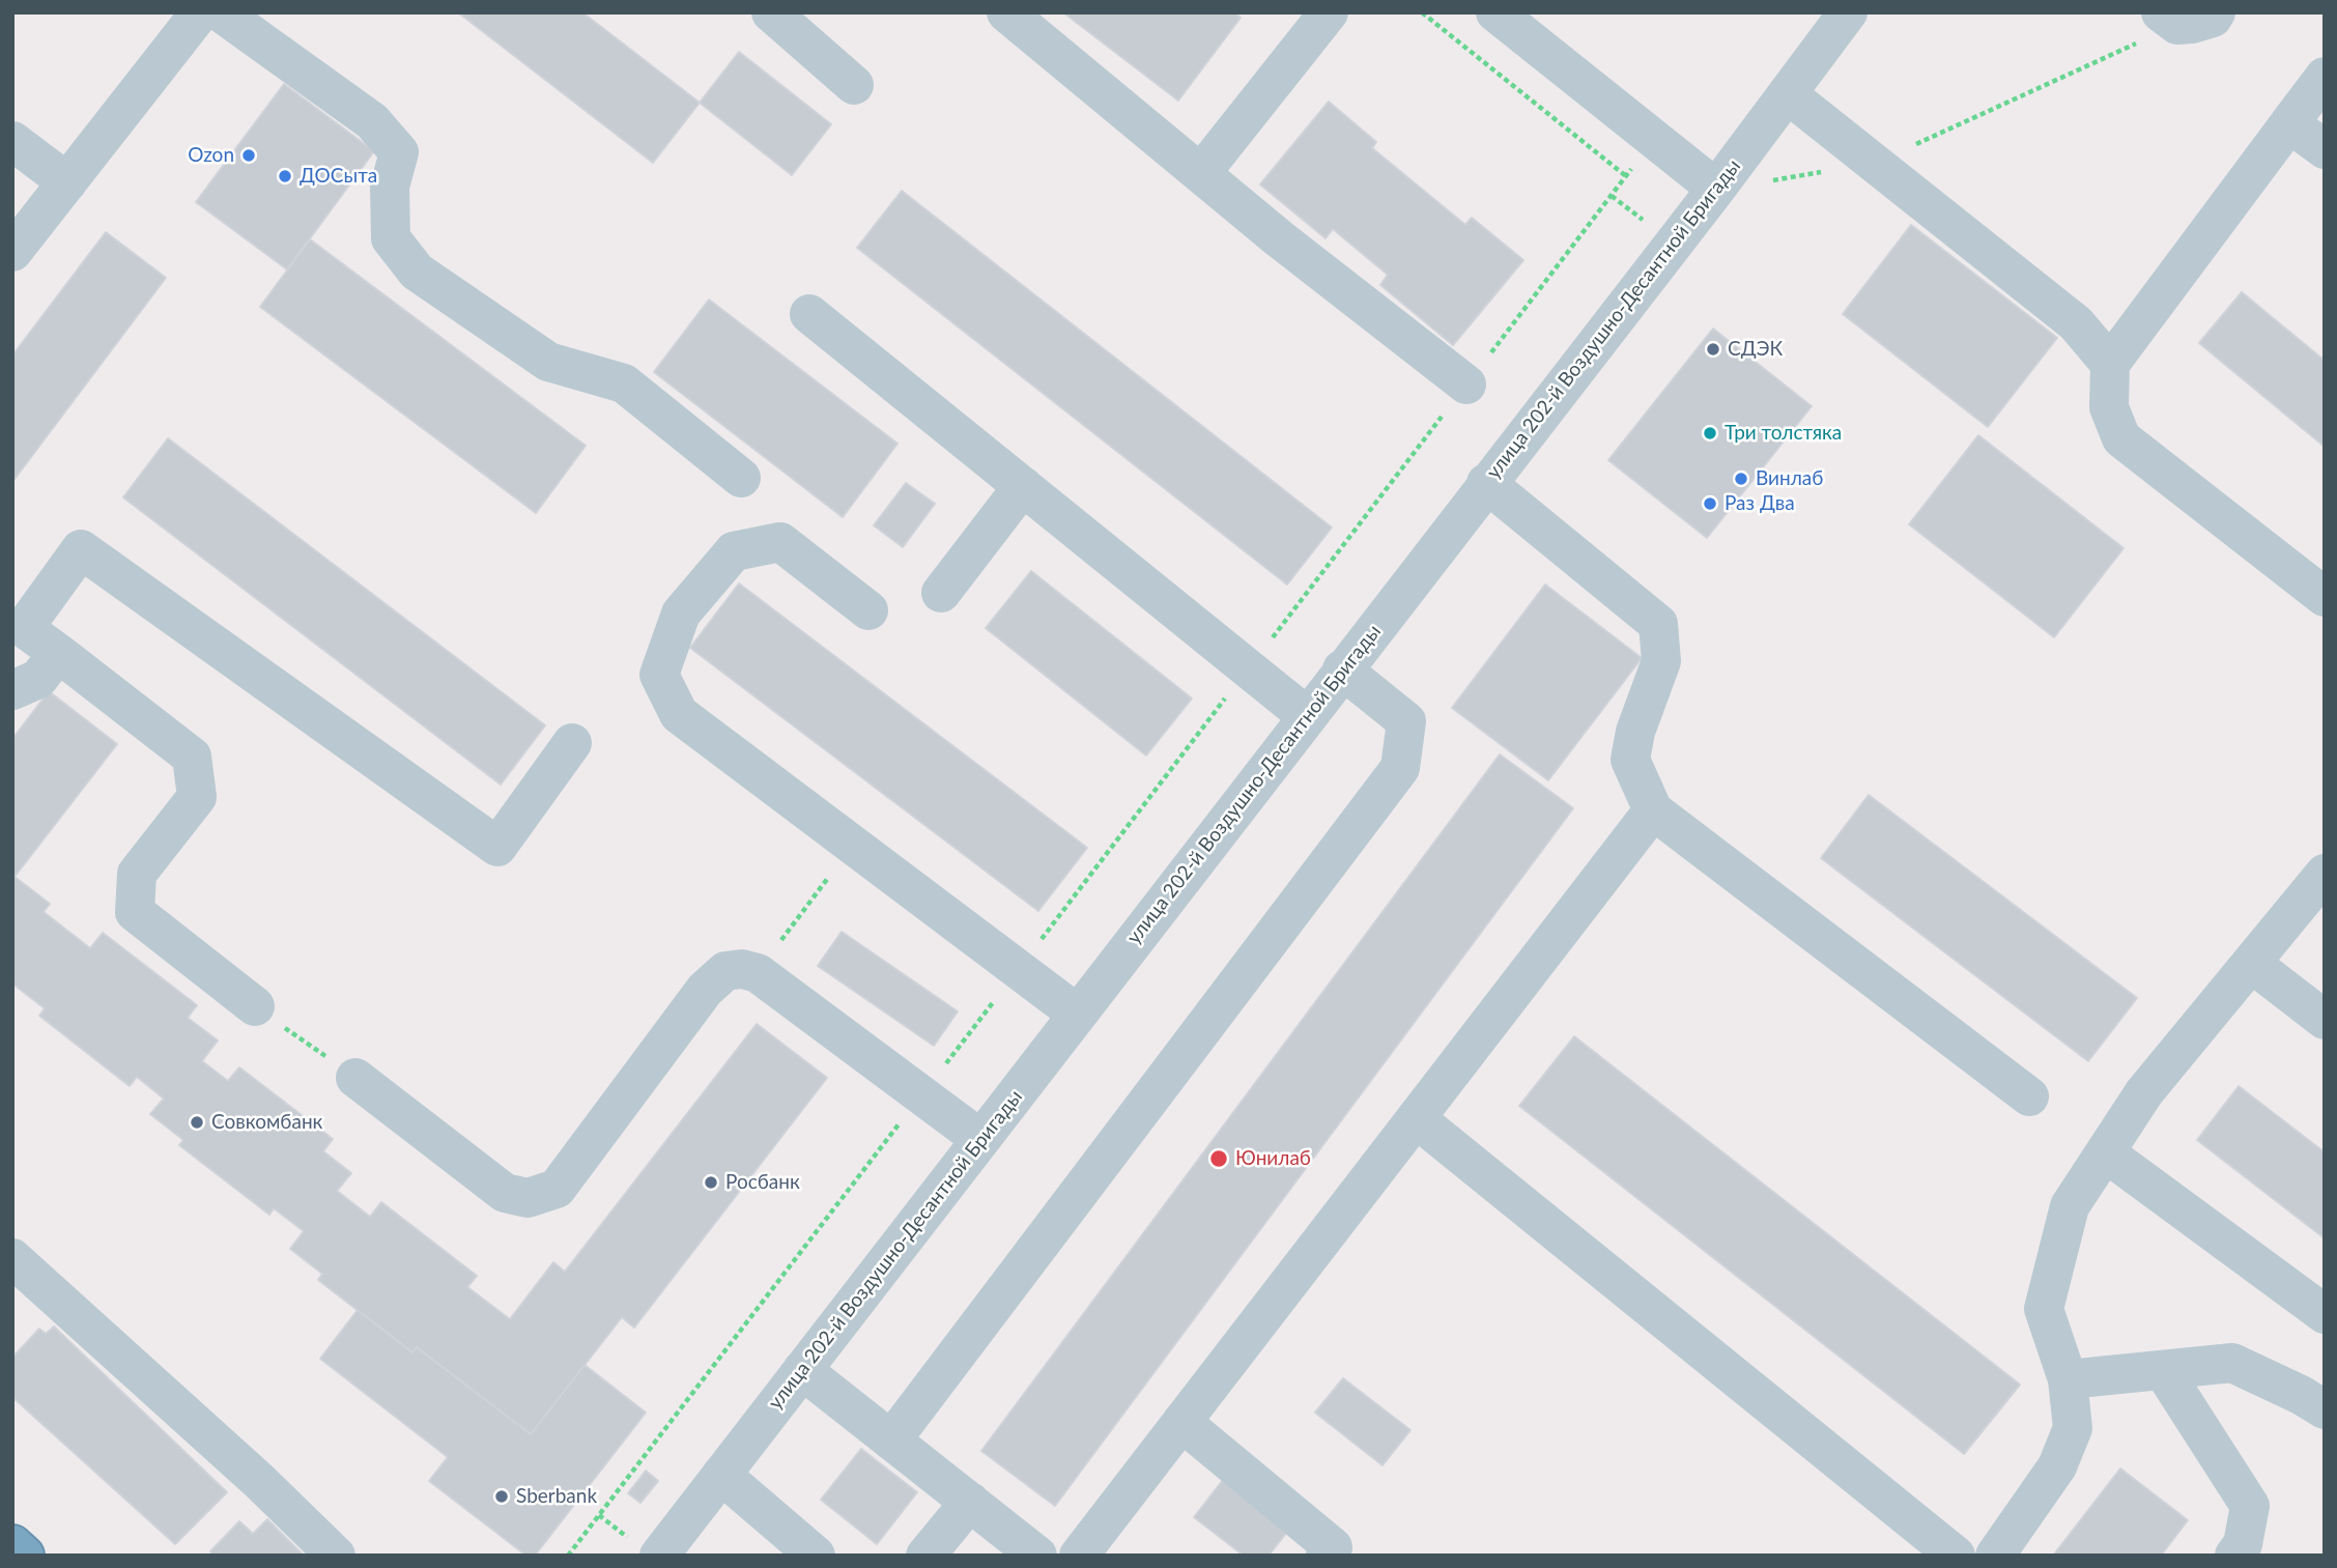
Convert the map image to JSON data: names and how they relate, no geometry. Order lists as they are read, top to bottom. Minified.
{"streets":{"street":["улица 202-й Воздушно-Десантной Бригады"]},"places":["Ozon","ДОСыта","СДЭК","Три толстяка","Винлаб","Раз Два","Совкомбанк","Юнилаб","Росбанк","Sberbank"]}
